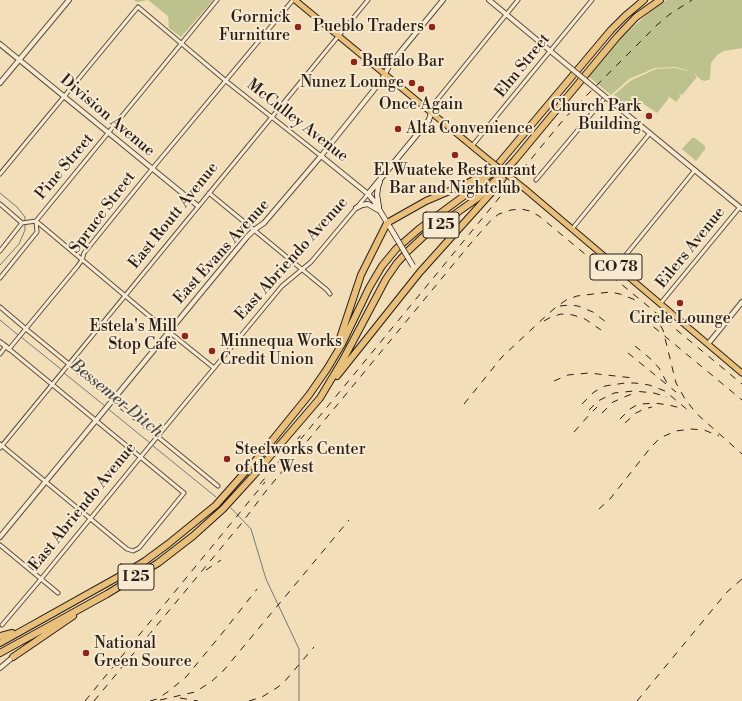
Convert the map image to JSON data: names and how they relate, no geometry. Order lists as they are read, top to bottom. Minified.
{"streets":{"highway":["I 25"],"main road":["McCulley Avenue","East Abriendo Avenue","CO 78"],"street":["Elm Street","Division Avenue","Pine Street","Spruce Street","East Routt Avenue","Eilers Avenue","East Evans Avenue"]},"crossings":[["Elm Street","CO 78"],["Division Avenue","McCulley Avenue"],["Division Avenue","Pine Street"],["Division Avenue","Spruce Street"],["Division Avenue","East Routt Avenue"],["McCulley Avenue","Pine Street"],["McCulley Avenue","Spruce Street"],["McCulley Avenue","East Routt Avenue"],["McCulley Avenue","East Evans Avenue"],["McCulley Avenue","East Abriendo Avenue"],["Spruce Street","CO 78"],["East Routt Avenue","CO 78"],["Eilers Avenue","CO 78"],["East Evans Avenue","CO 78"],["East Abriendo Avenue","CO 78"]],"water":["Bessemer Ditch"],"places":["Gornick Furniture","Pueblo Traders","Buffalo Bar","Nunez Lounge","Once Again","Church Park Building","Alta Convenience","El Wuateke Restaurant Bar and Nightclub","Circle Lounge","Estela's Mill Stop Cafe","Minnequa Works Credit Union","Steelworks Center of the West","National Green Source"]}
